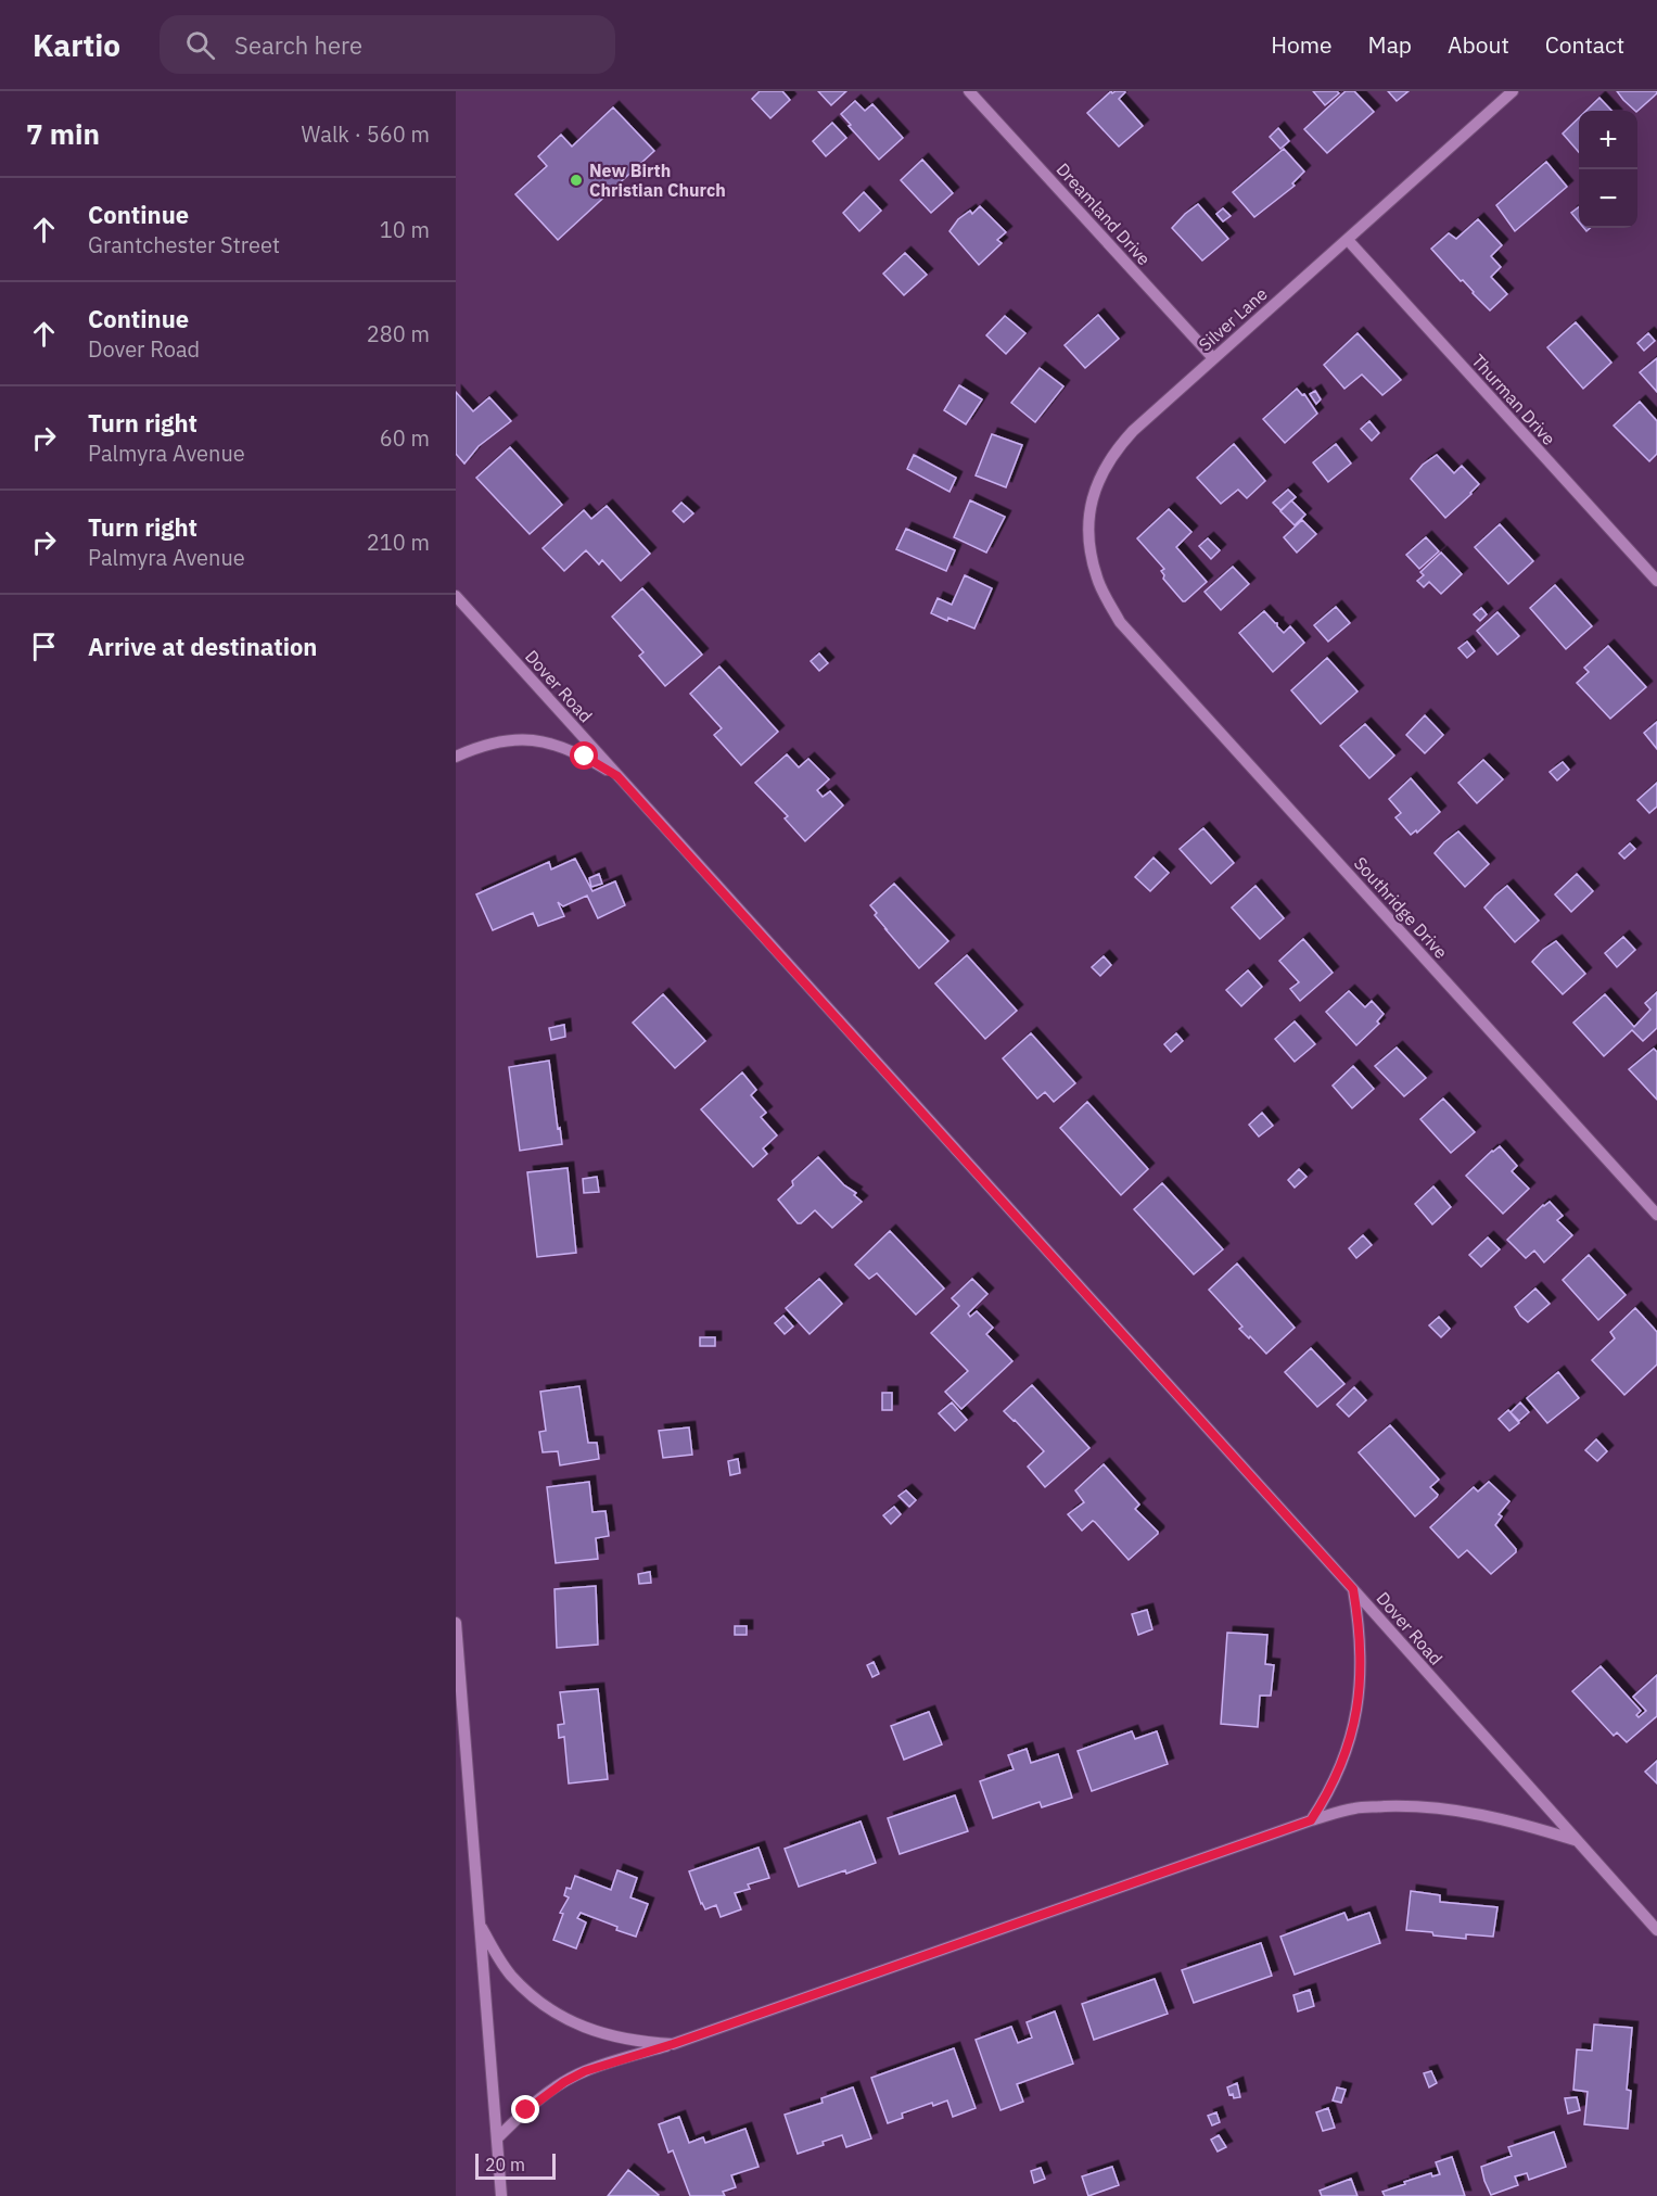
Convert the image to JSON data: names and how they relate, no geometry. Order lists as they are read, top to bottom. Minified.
{"streets":{"street":["Dreamland Drive","Silver Lane","Thurman Drive","Dover Road","Southridge Drive"]},"crossings":[["Dreamland Drive","Silver Lane"],["Silver Lane","Thurman Drive"],["Silver Lane","Southridge Drive"]],"places":["New Birth Christian Church"],"scale_bar":"20 m","page":{"header":"Kartio","search":"Search here","nav":["Home","Map","About","Contact"],"heading":["7 min","Walk · 560 m"],"map_buttons":["+","−"],"list":[["Continue","Grantchester Street","10 m"],["Continue","Dover Road","280 m"],["Turn right","Palmyra Avenue","60 m"],["Turn right","Palmyra Avenue","210 m"],"Arrive at destination"],"scale":"20 m"}}
